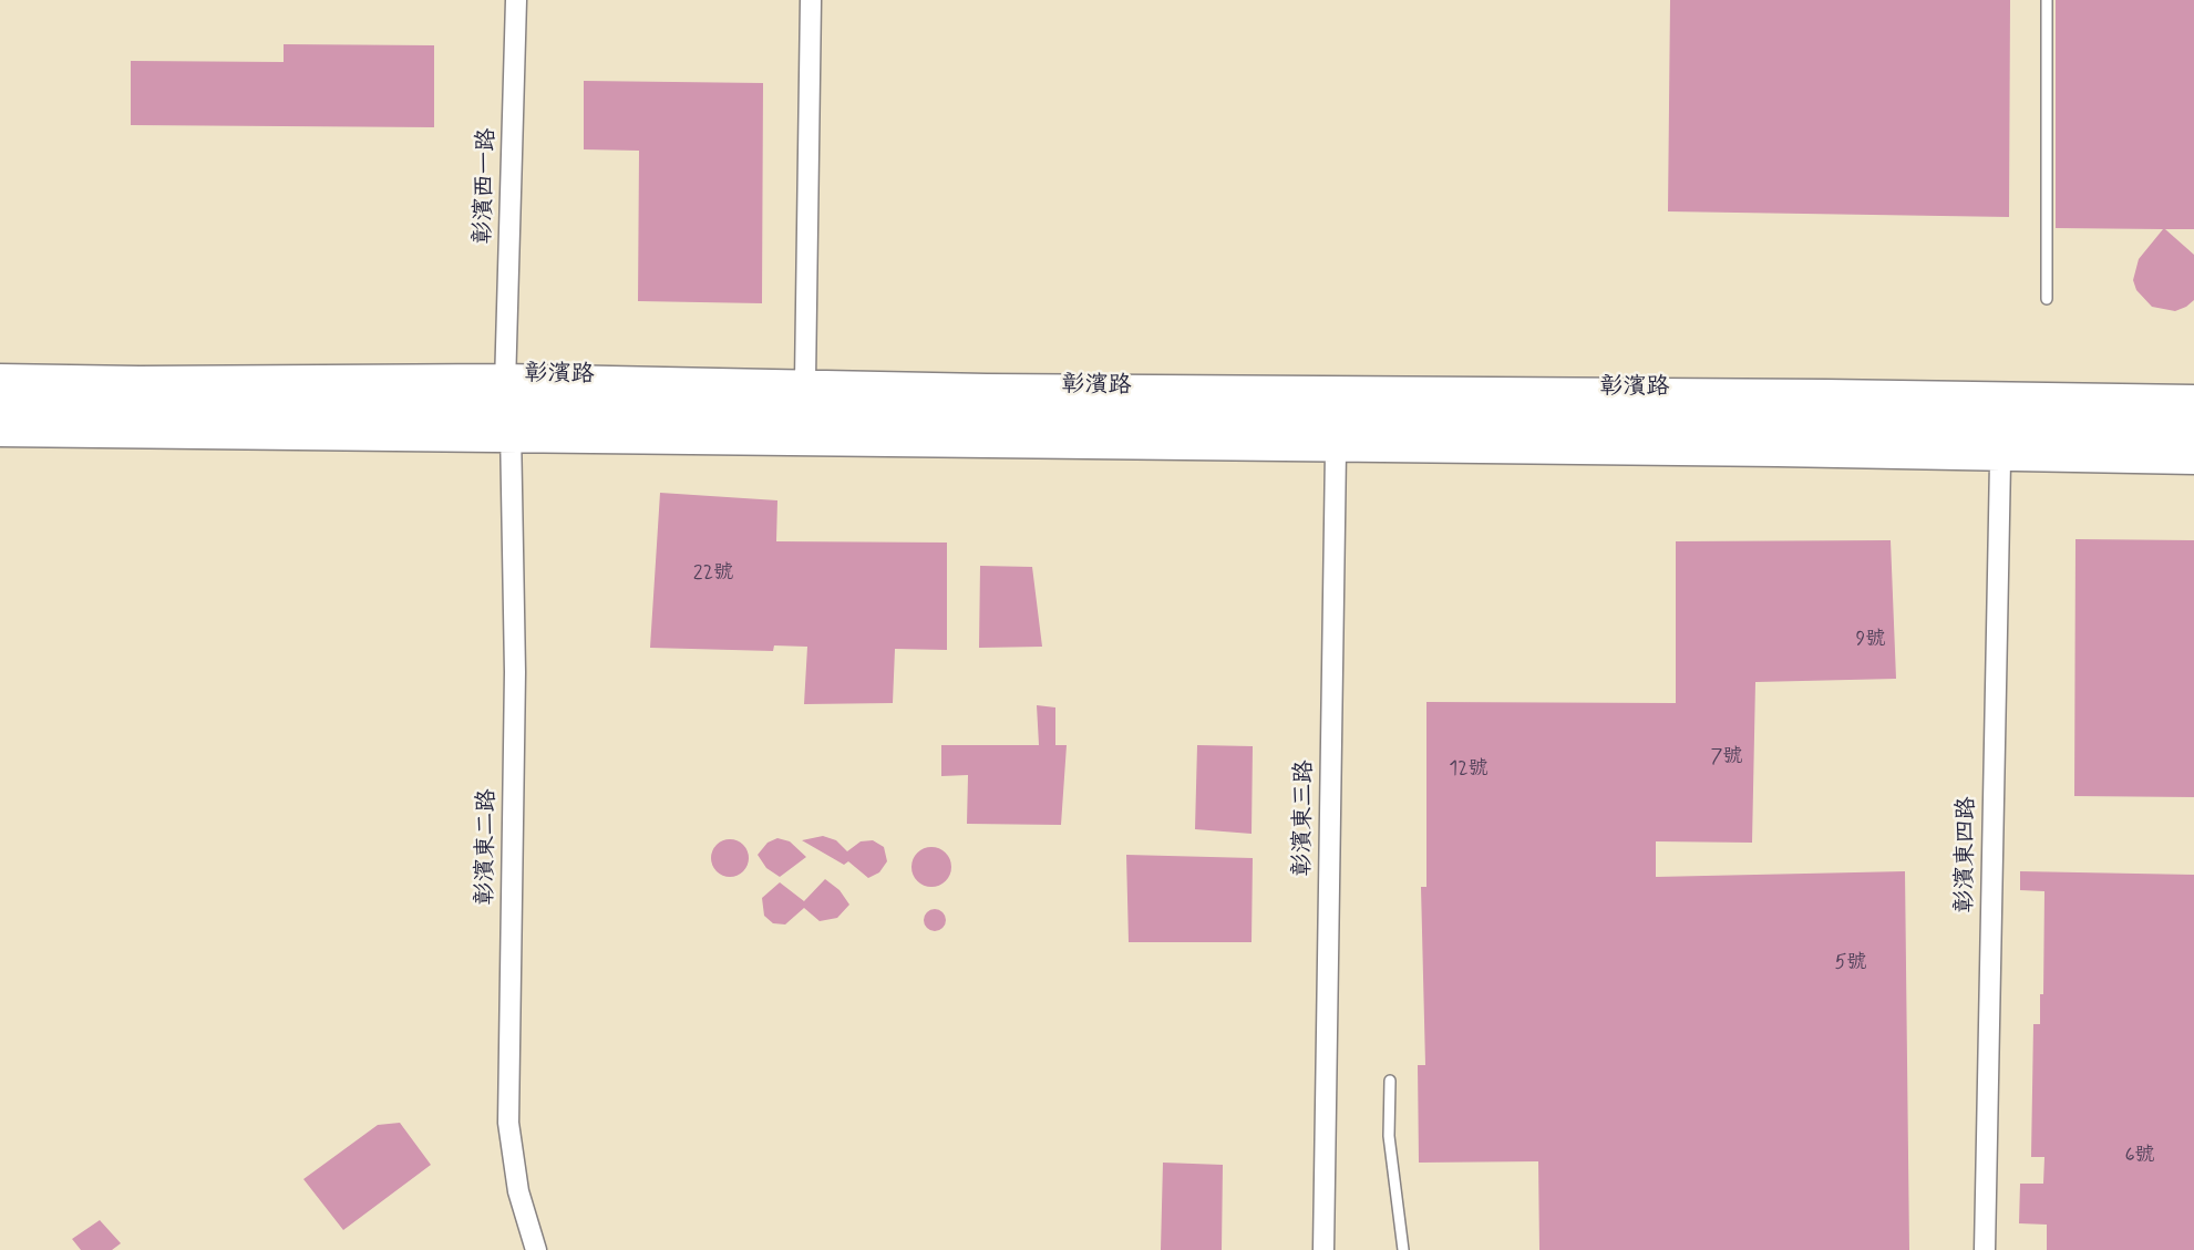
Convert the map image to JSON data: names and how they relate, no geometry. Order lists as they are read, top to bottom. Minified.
{"streets":{"street":["彰濱西一路","彰濱路","彰濱東三路","彰濱東二路","彰濱東四路"]},"crossings":[["彰濱西一路","彰濱路"],["彰濱西一路","彰濱東二路"],["彰濱路","彰濱東三路"],["彰濱路","彰濱東二路"],["彰濱路","彰濱東四路"]],"house_numbers":["22號","9號","7號","12號","5號","6號"]}
